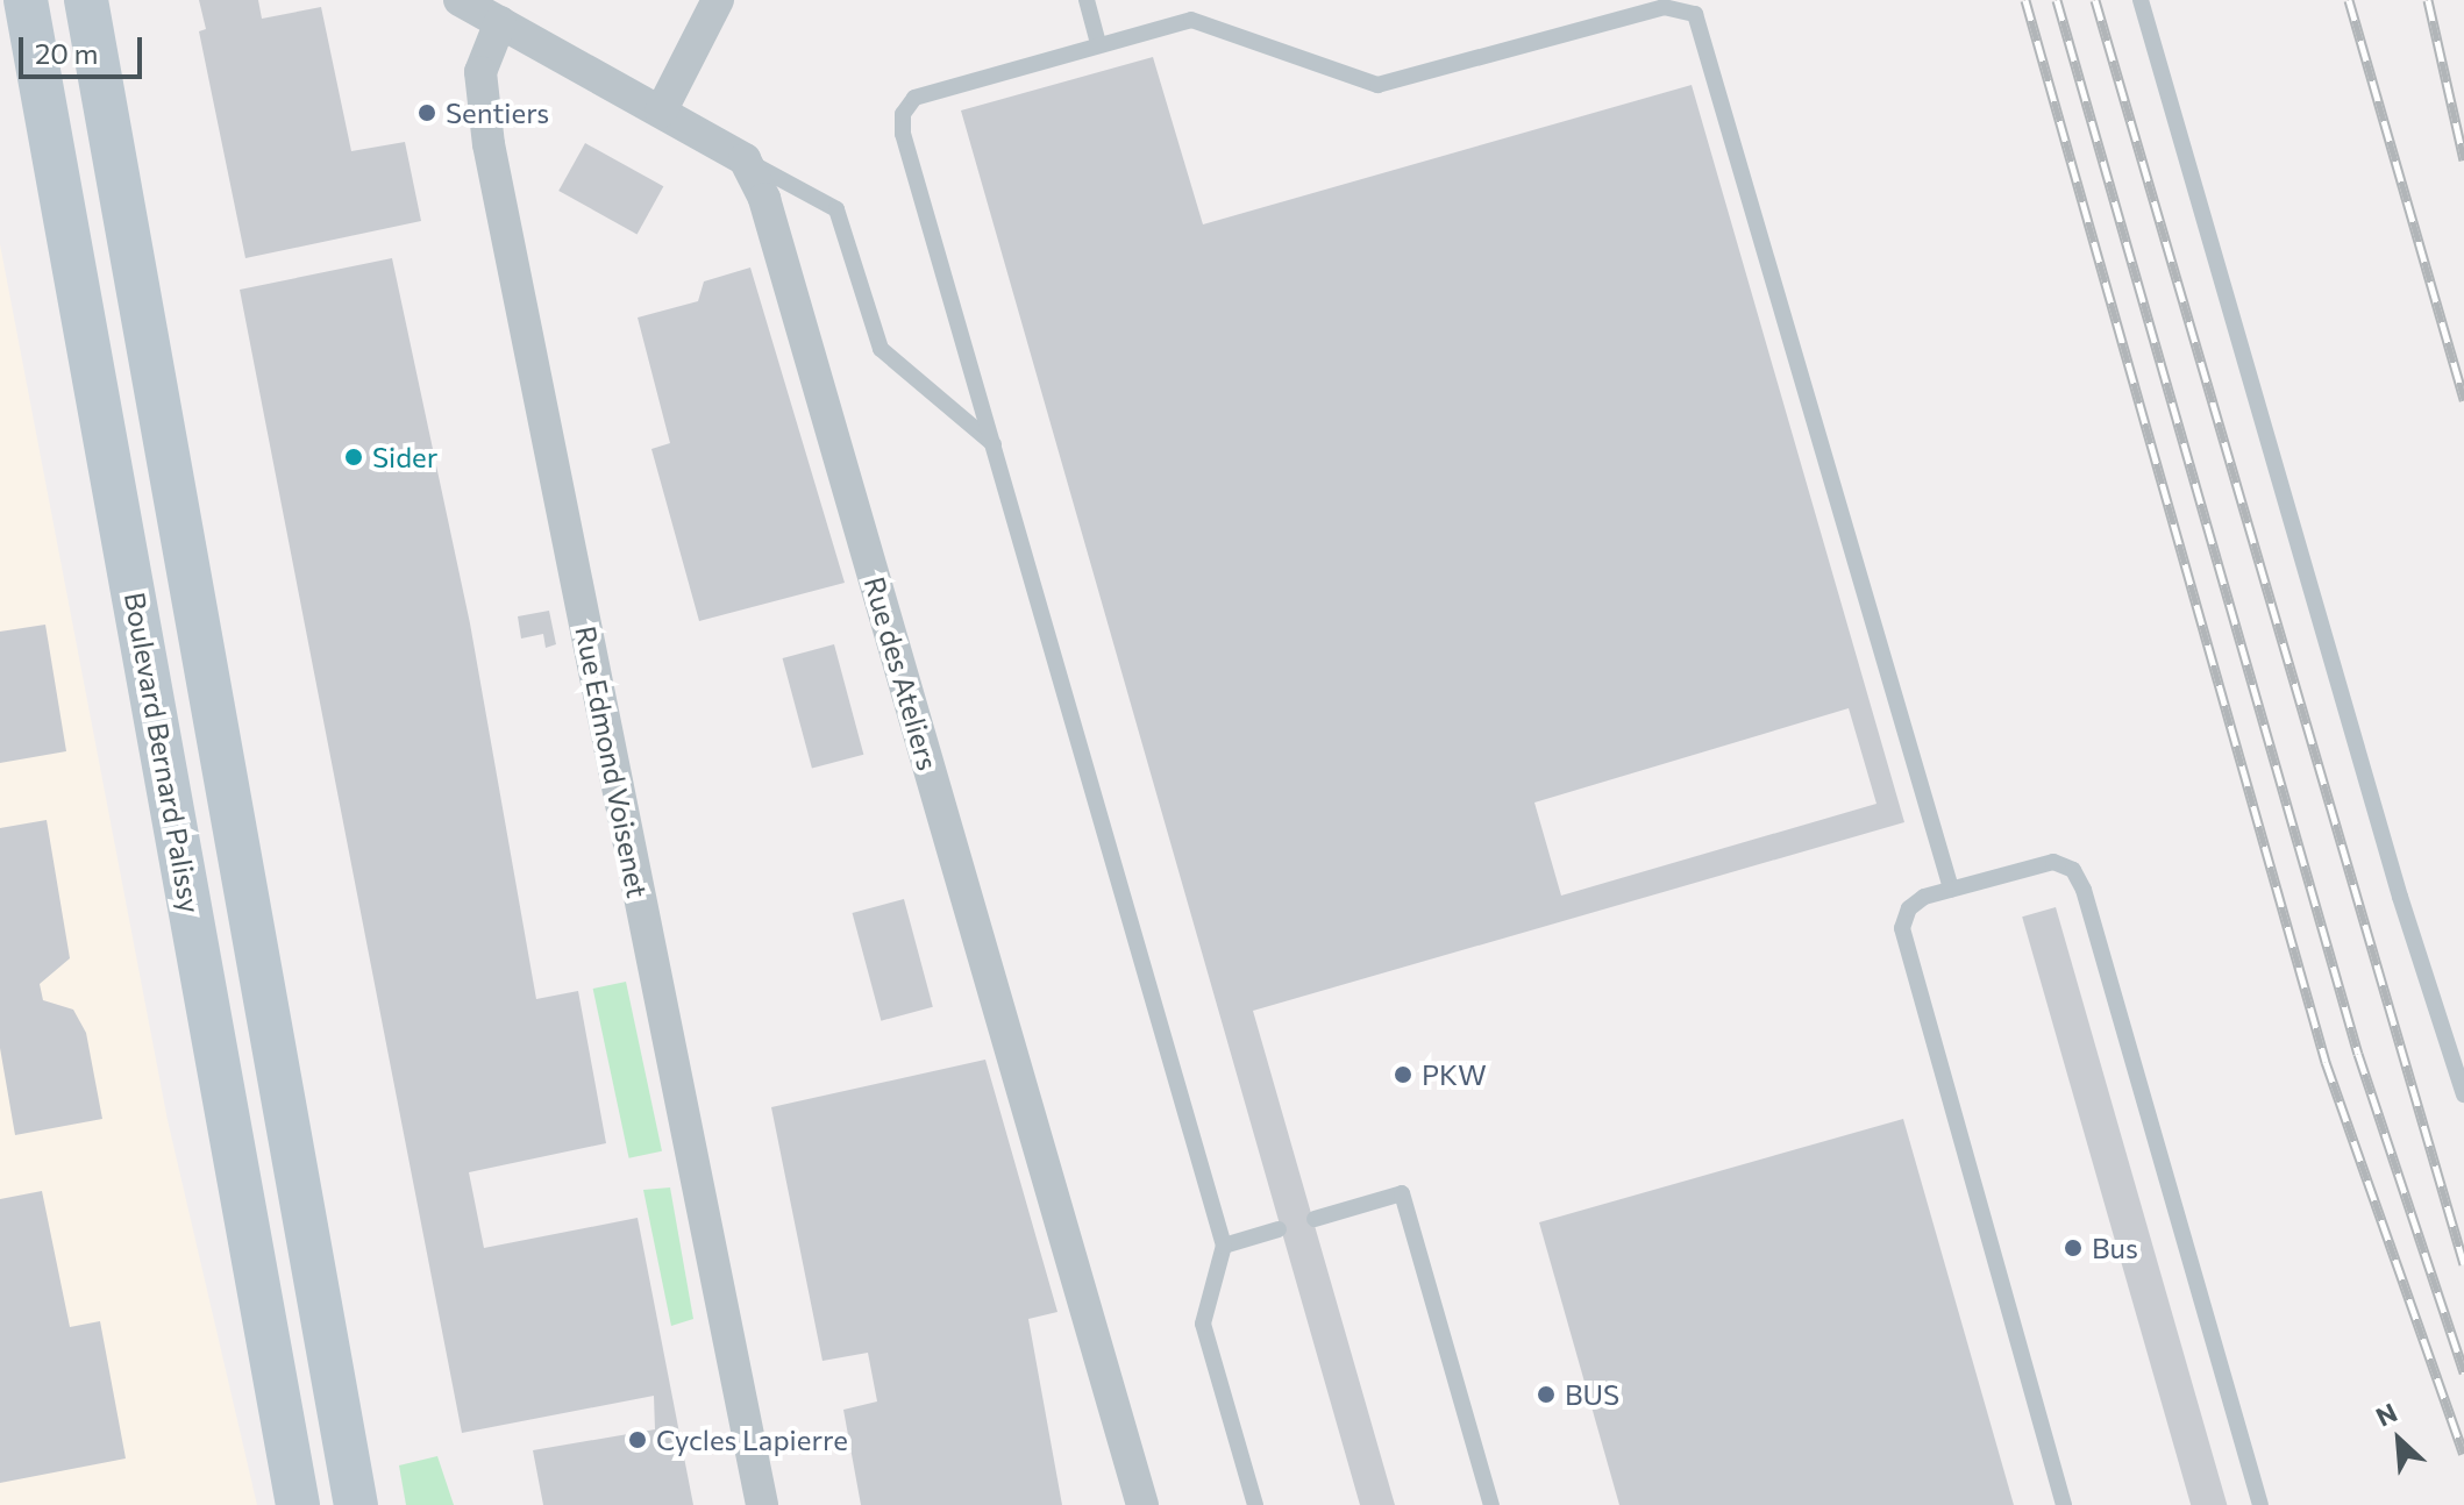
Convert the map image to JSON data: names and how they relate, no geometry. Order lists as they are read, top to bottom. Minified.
{"streets":{"main road":["Boulevard Bernard Palissy"],"street":["Rue des Ateliers","Rue Edmond Voisenet"]},"places":["Sentiers","Sider","PKW","Bus","BUS","Cycles Lapierre"],"scale_bar":"20 m","north":"top left"}
